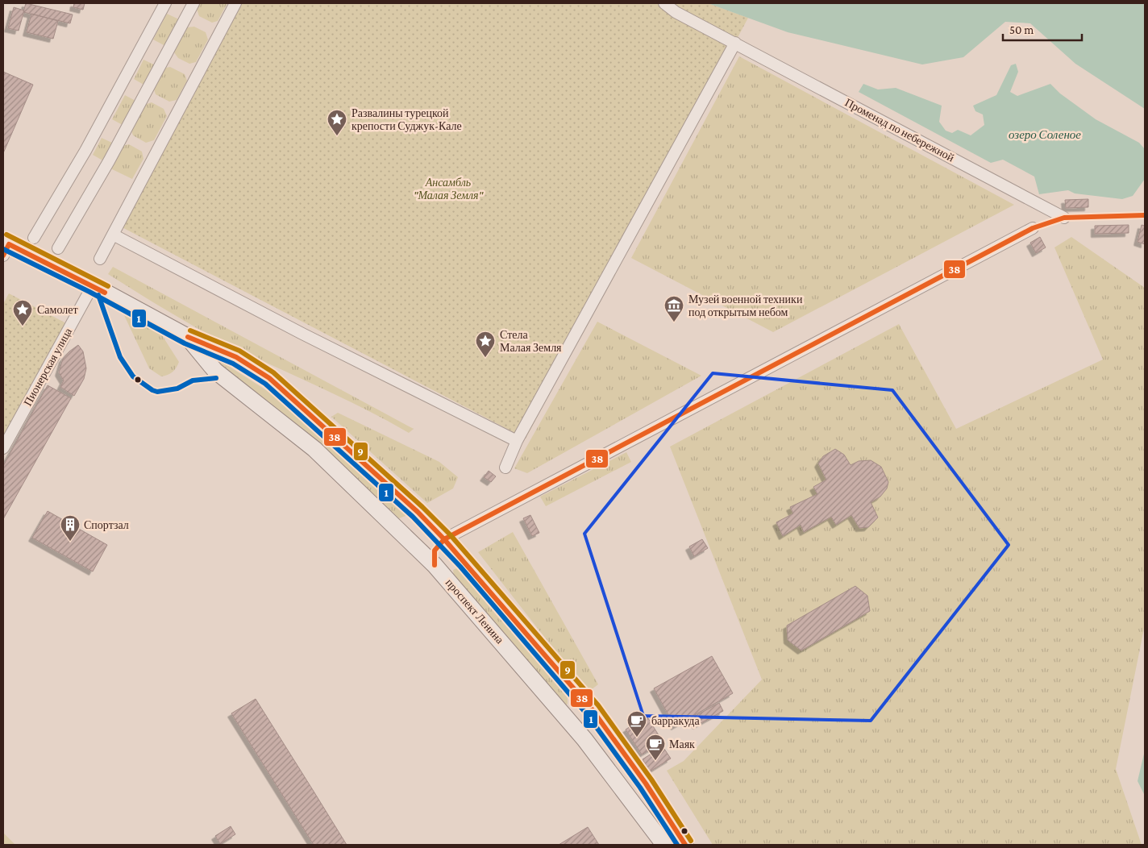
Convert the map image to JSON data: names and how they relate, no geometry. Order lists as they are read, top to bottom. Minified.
{"streets":{"street":["Променад по небережной","Пионерская улица","проспект Ленина"]},"crossings":[["Пионерская улица","проспект Ленина"]],"water":["озеро Соленое"],"parks":["Ансамбль \"Малая Земля\""],"places":{"place":["Развалины турецкой крепости Суджук-Кале","Самолет","Стела Малая Земля"],"museum":["Музей военной техники под открытым небом"],"building":["Спортзал"],"cafe":["барракуда","Маяк"]},"lines":["transit line 38","transit line 9","transit line 1"],"scale_bar":"50 m"}
